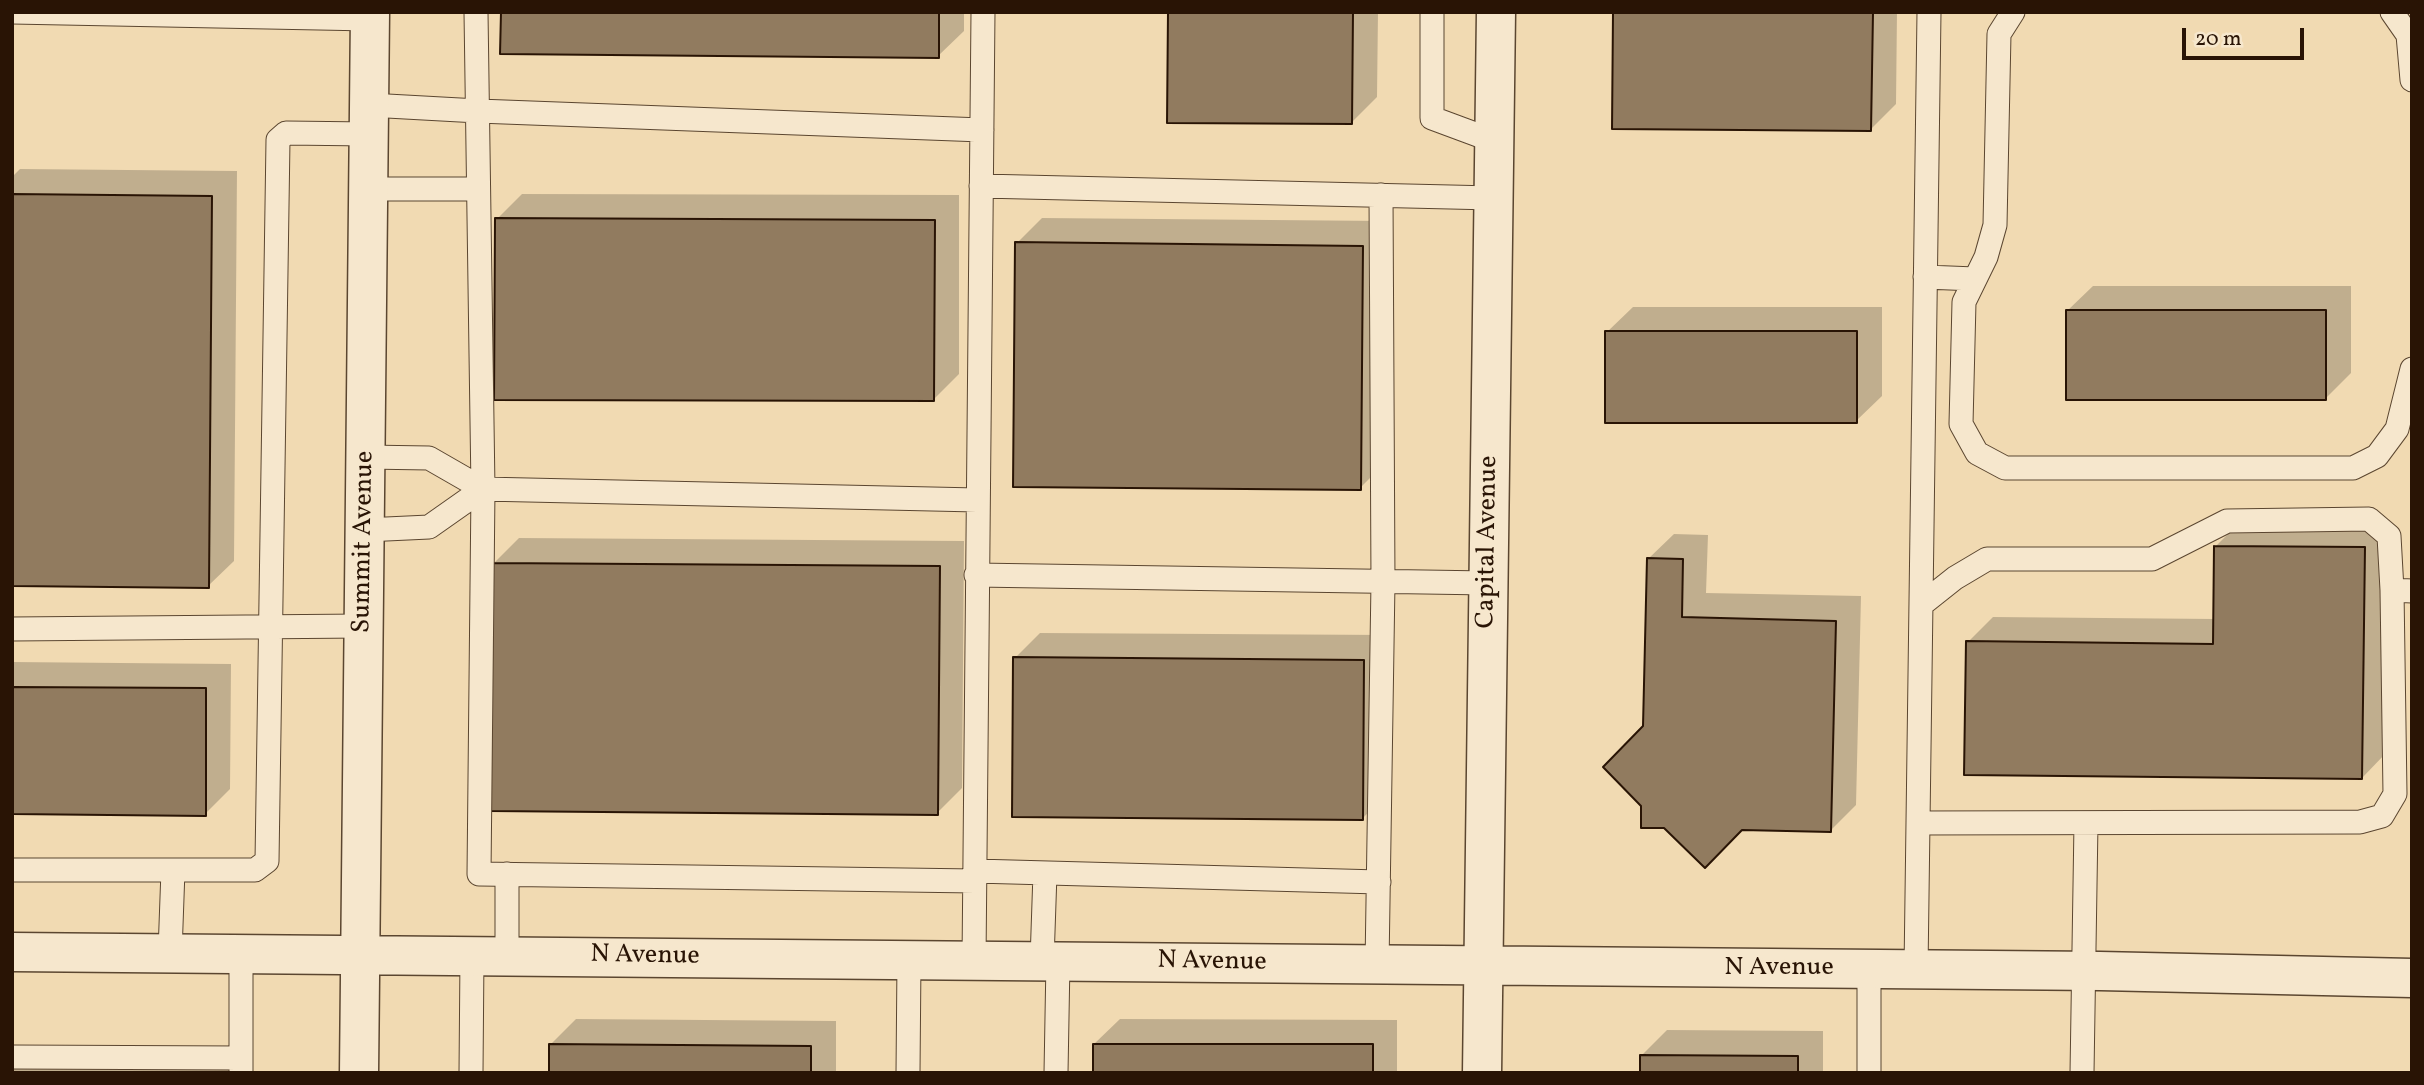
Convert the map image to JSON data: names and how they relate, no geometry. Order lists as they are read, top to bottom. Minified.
{"streets":{"street":["Summit Avenue","Capital Avenue","N Avenue"]},"crossings":[["Summit Avenue","N Avenue"],["Capital Avenue","N Avenue"]],"scale_bar":"20 m"}
